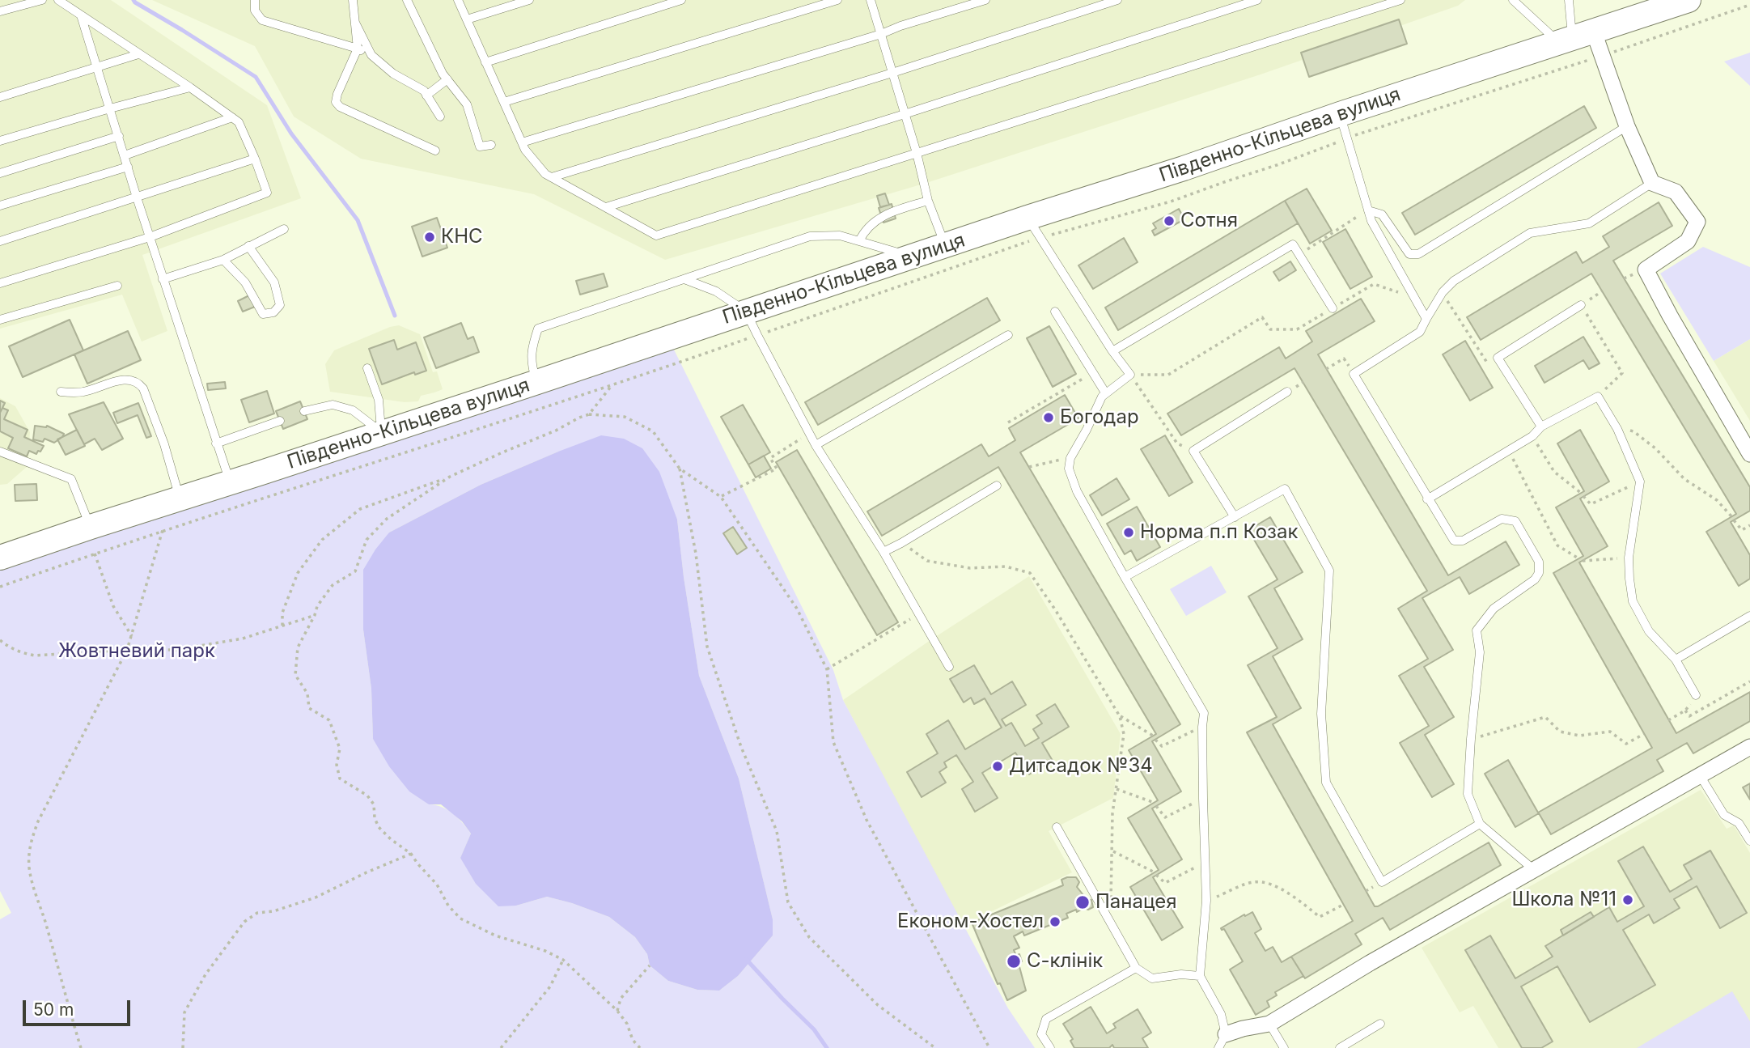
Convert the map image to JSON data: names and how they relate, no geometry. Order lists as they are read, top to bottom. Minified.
{"streets":{"main road":["Південно-Кільцева вулиця"]},"parks":["Жовтневий парк"],"places":["Сотня","КНС","Богодар","Норма п.п Козак","Дитсадок №34","Школа №11","Панацея","Економ-Хостел","С-клінік"],"scale_bar":"50 m"}
